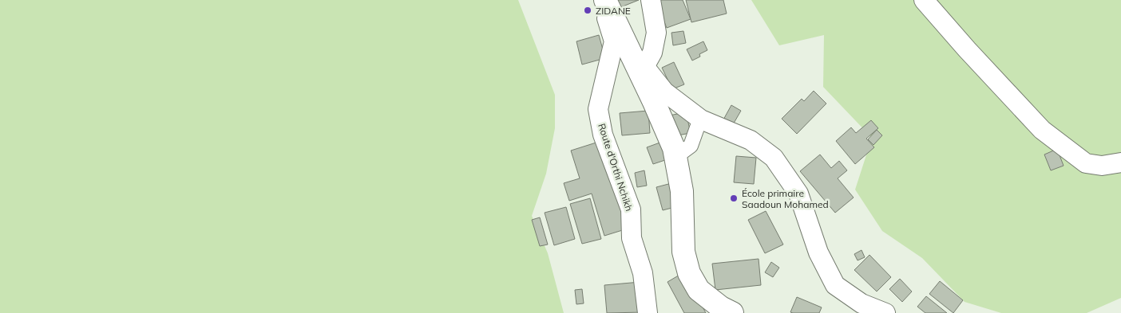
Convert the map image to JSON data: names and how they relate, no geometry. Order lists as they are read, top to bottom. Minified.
{"streets":{"street":["Route d'Orthi Nchikh"]},"places":["ZIDANE","École primaire Saadoun Mohamed"]}
